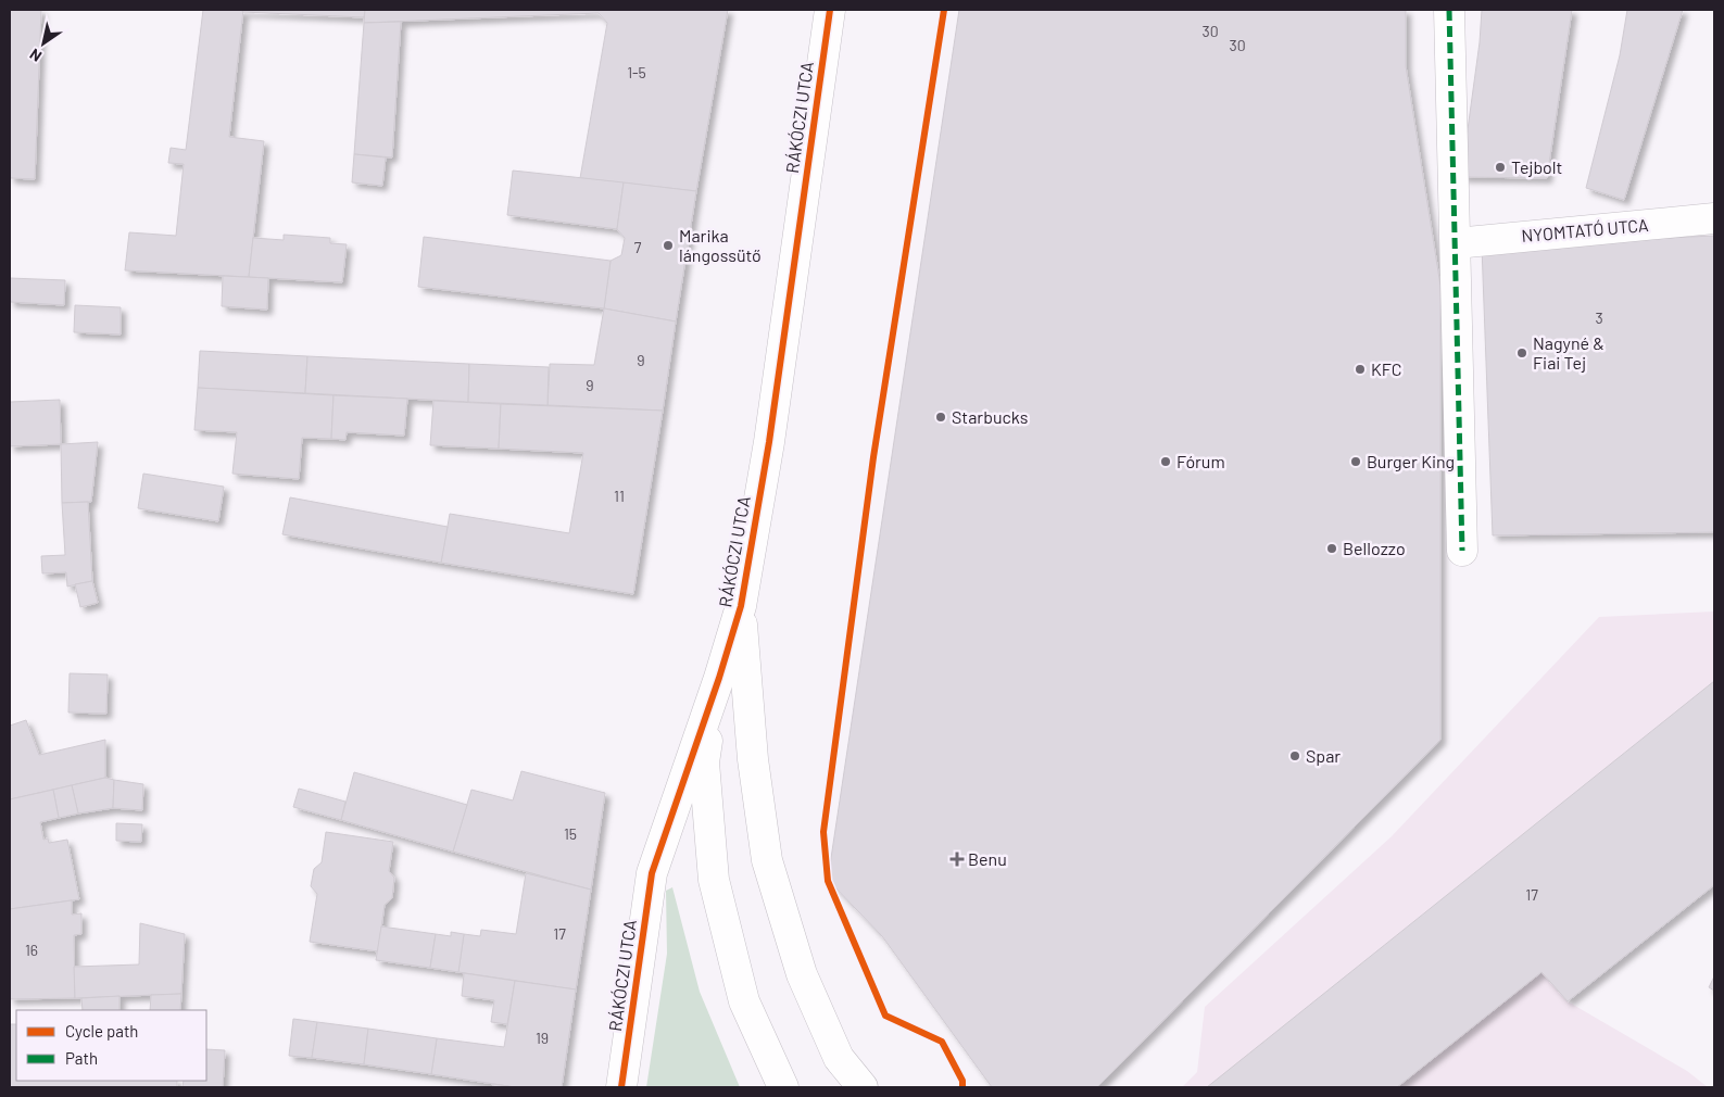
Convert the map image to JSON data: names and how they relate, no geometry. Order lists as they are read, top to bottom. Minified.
{"streets":{"street":["RÁKÓCZI UTCA","NYOMTATÓ UTCA"]},"places":{"other":["Tejbolt","Marika lángossütő","Nagyné & Fiai Tej","KFC","Starbucks","Fórum","Burger King","Bellozzo","Spar"],"health":["Benu"]},"house_numbers":["30","30","1-5","7","3","9","9","11","15","17","17","16","19"],"legend":["Cycle path","Path"],"north":"bottom left"}
